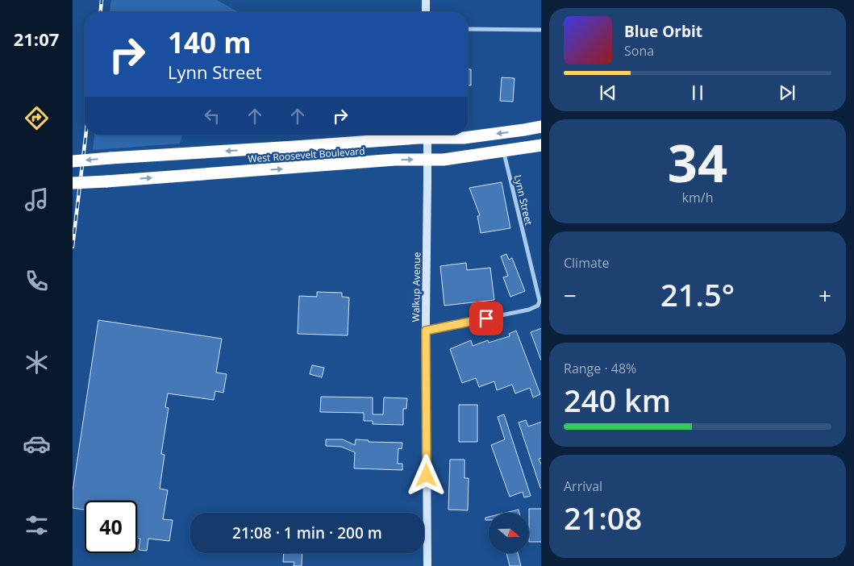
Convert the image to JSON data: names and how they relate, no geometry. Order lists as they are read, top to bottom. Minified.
{"streets":{"highway":["West Roosevelt Boulevard"],"street":["Lynn Street","Walkup Avenue"]},"crossings":[["West Roosevelt Boulevard","Lynn Street"],["West Roosevelt Boulevard","Walkup Avenue"],["Lynn Street","Walkup Avenue"]],"north":"right","page":{"tabs":"21:07","turn":["140 m","Lynn Street"],"song":["Blue Orbit","Sona"],"tile":[["34","km/h"],"Climate",["Range · 48%","240 km"],["Arrival","21:08"]],"heat":["−","21.5°","+"],"limit":"40","trip":"21:08 · 1 min · 200 m"}}
